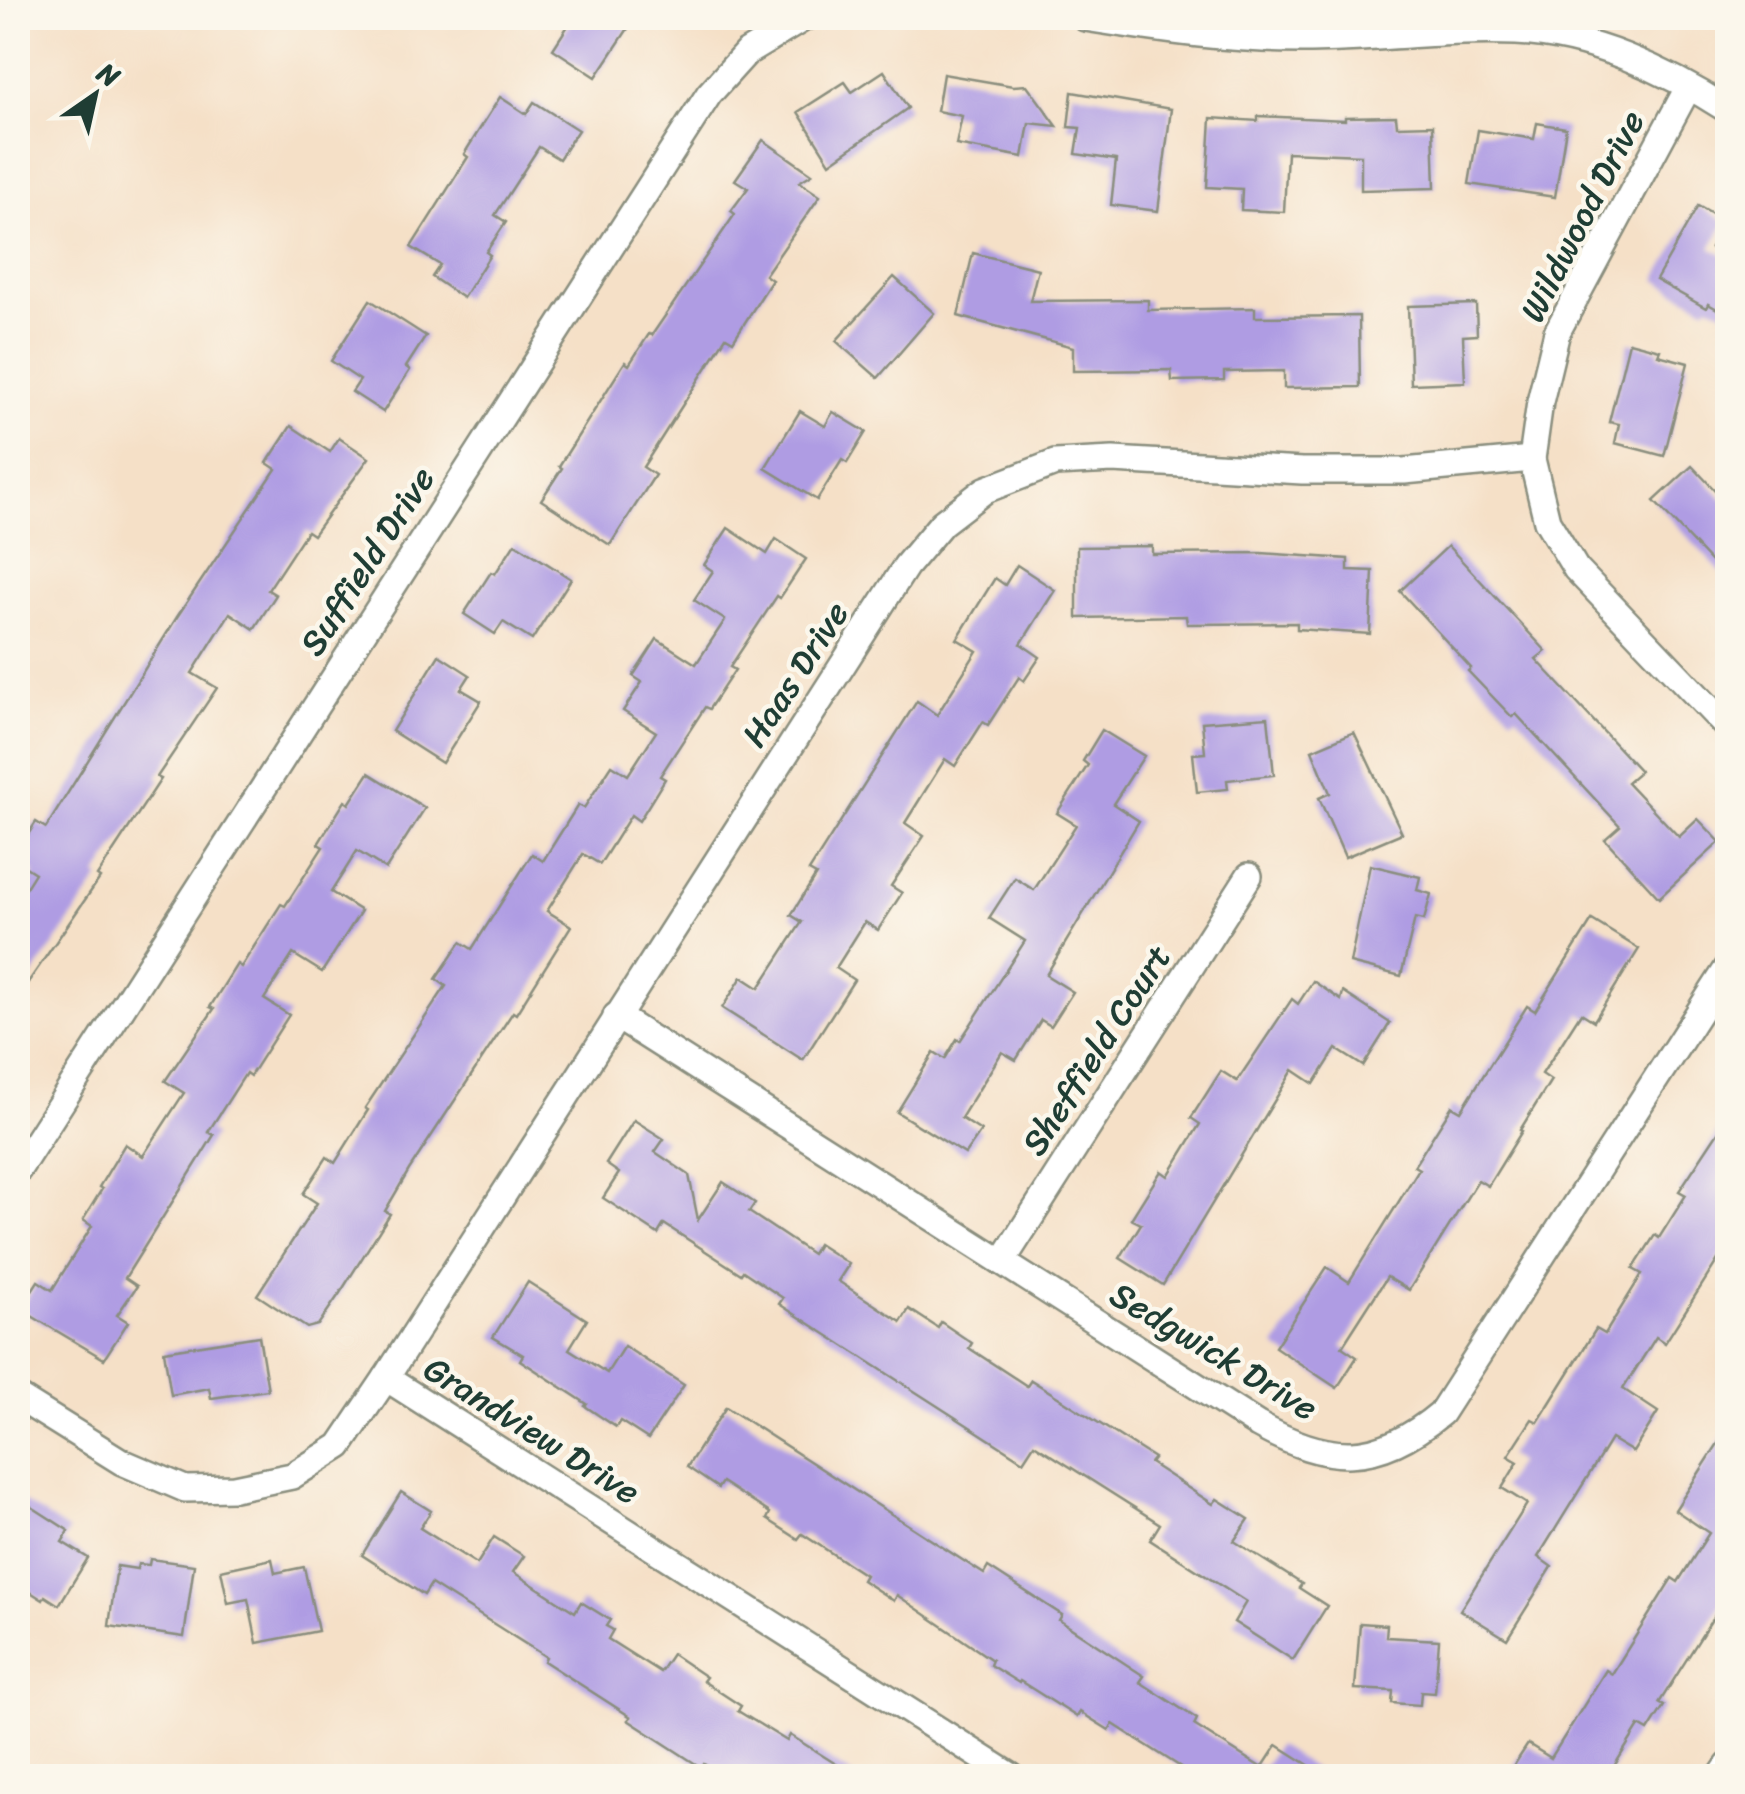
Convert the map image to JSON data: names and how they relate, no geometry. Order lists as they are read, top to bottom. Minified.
{"streets":{"street":["Wildwood Drive","Suffield Drive","Haas Drive","Sheffield Court","Sedgwick Drive","Grandview Drive"]},"crossings":[["Wildwood Drive","Haas Drive"],["Haas Drive","Sedgwick Drive"],["Haas Drive","Grandview Drive"],["Sheffield Court","Sedgwick Drive"]],"north":"top right"}
